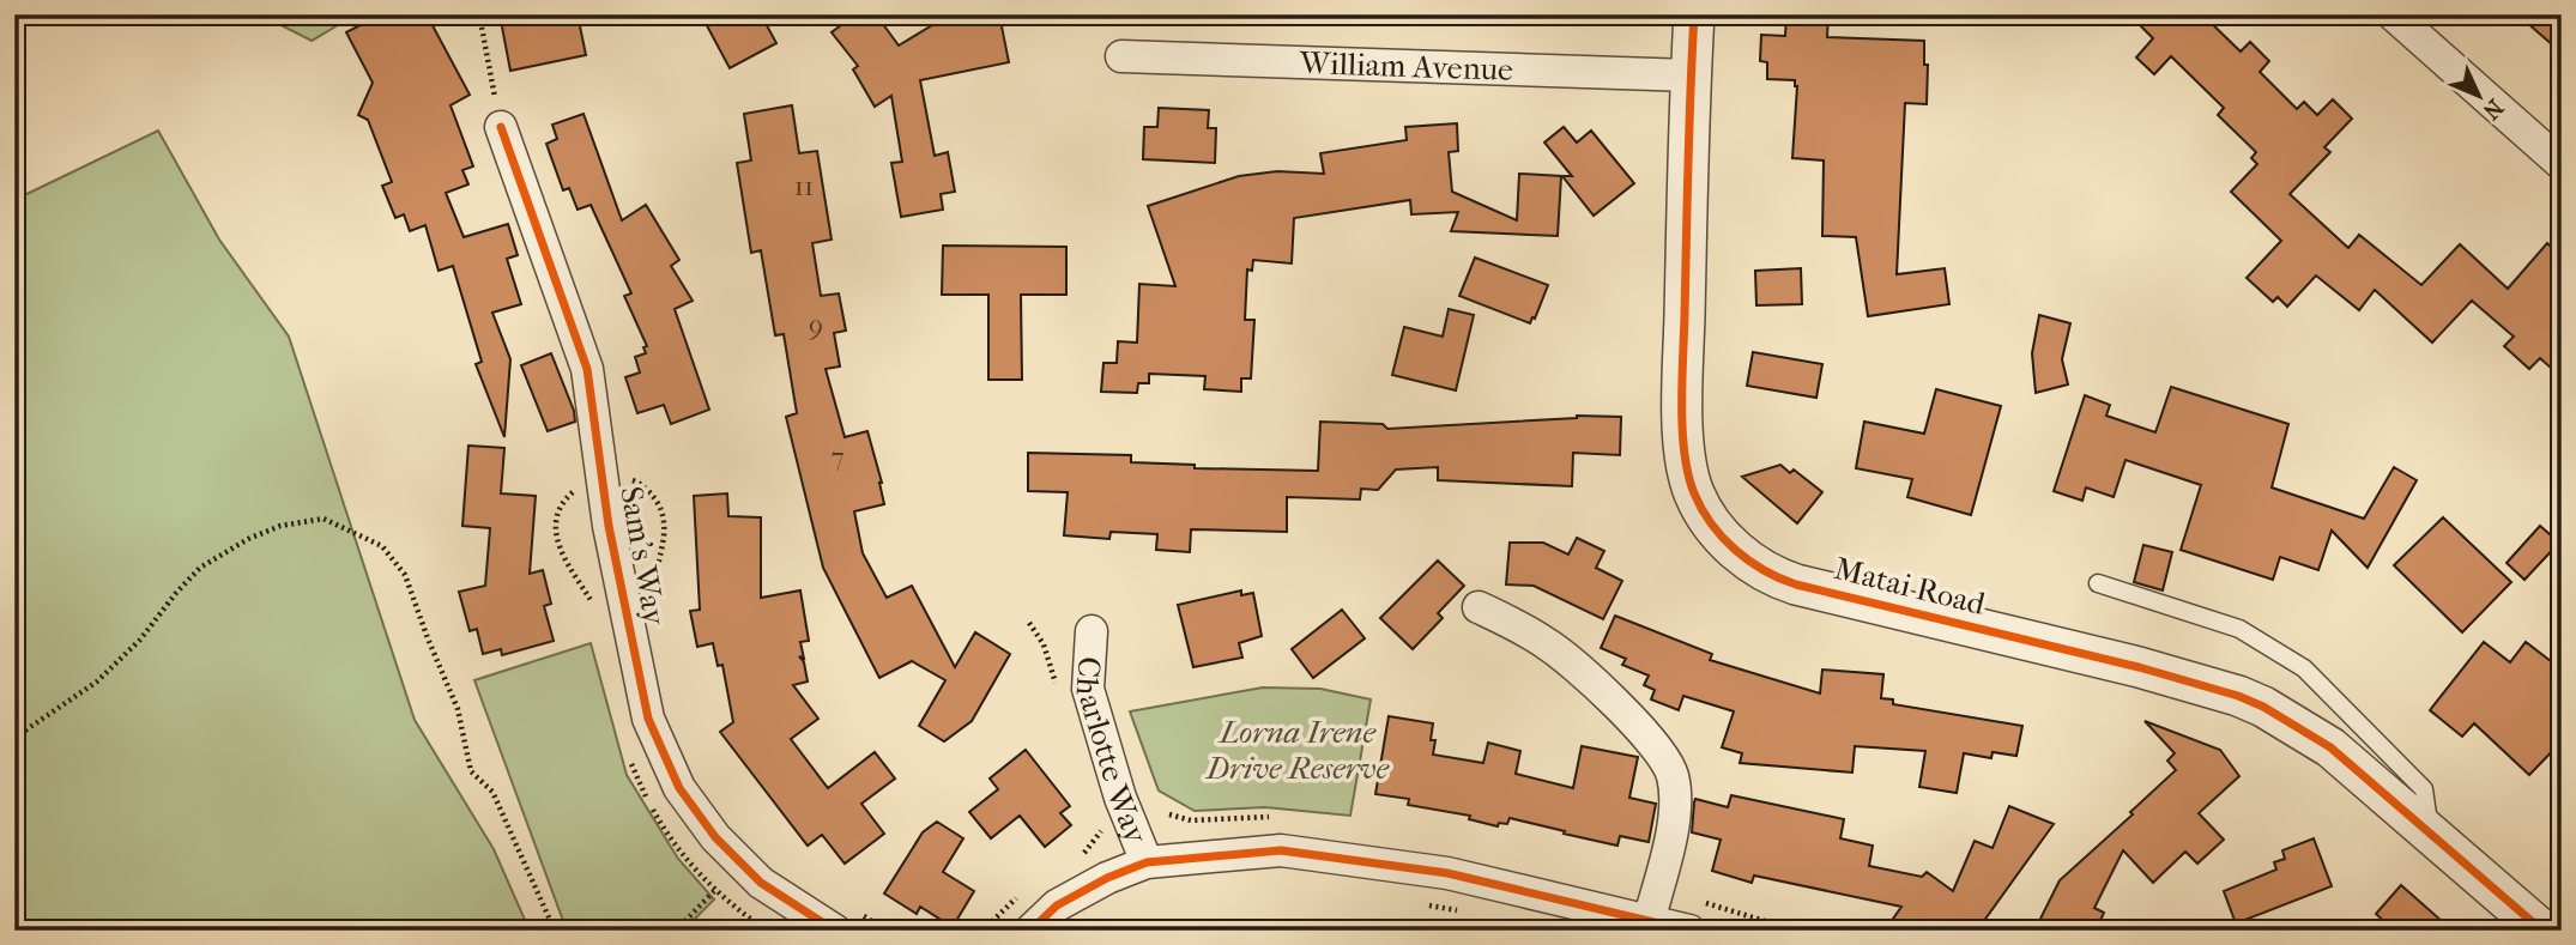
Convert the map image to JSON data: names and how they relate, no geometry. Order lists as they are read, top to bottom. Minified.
{"streets":{"street":["William Avenue","Sam's Way","Matai Road","Charlotte Way"]},"crossings":[["William Avenue","Matai Road"]],"parks":["Lorna Irene Drive Reserve"],"house_numbers":["11","9","7"],"north":"bottom right"}
